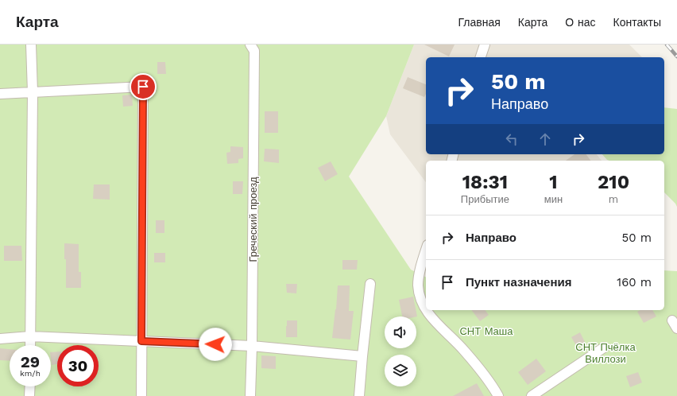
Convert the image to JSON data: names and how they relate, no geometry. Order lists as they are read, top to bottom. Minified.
{"streets":{"street":["Греческий проезд"]},"parks":["СНТ Маша","СНТ Пчёлка Виллози"],"page":{"header":"Карта","nav":["Главная","Карта","О нас","Контакты"],"turn":["50 m","Направо"],"eta":["18:31","Прибытие","1","мин","210","m"],"list":[{"name":"Направо","value":"50 m"},{"name":"Пункт назначения","value":"160 m"}],"speed":"29 km/h","limit":"30"}}
